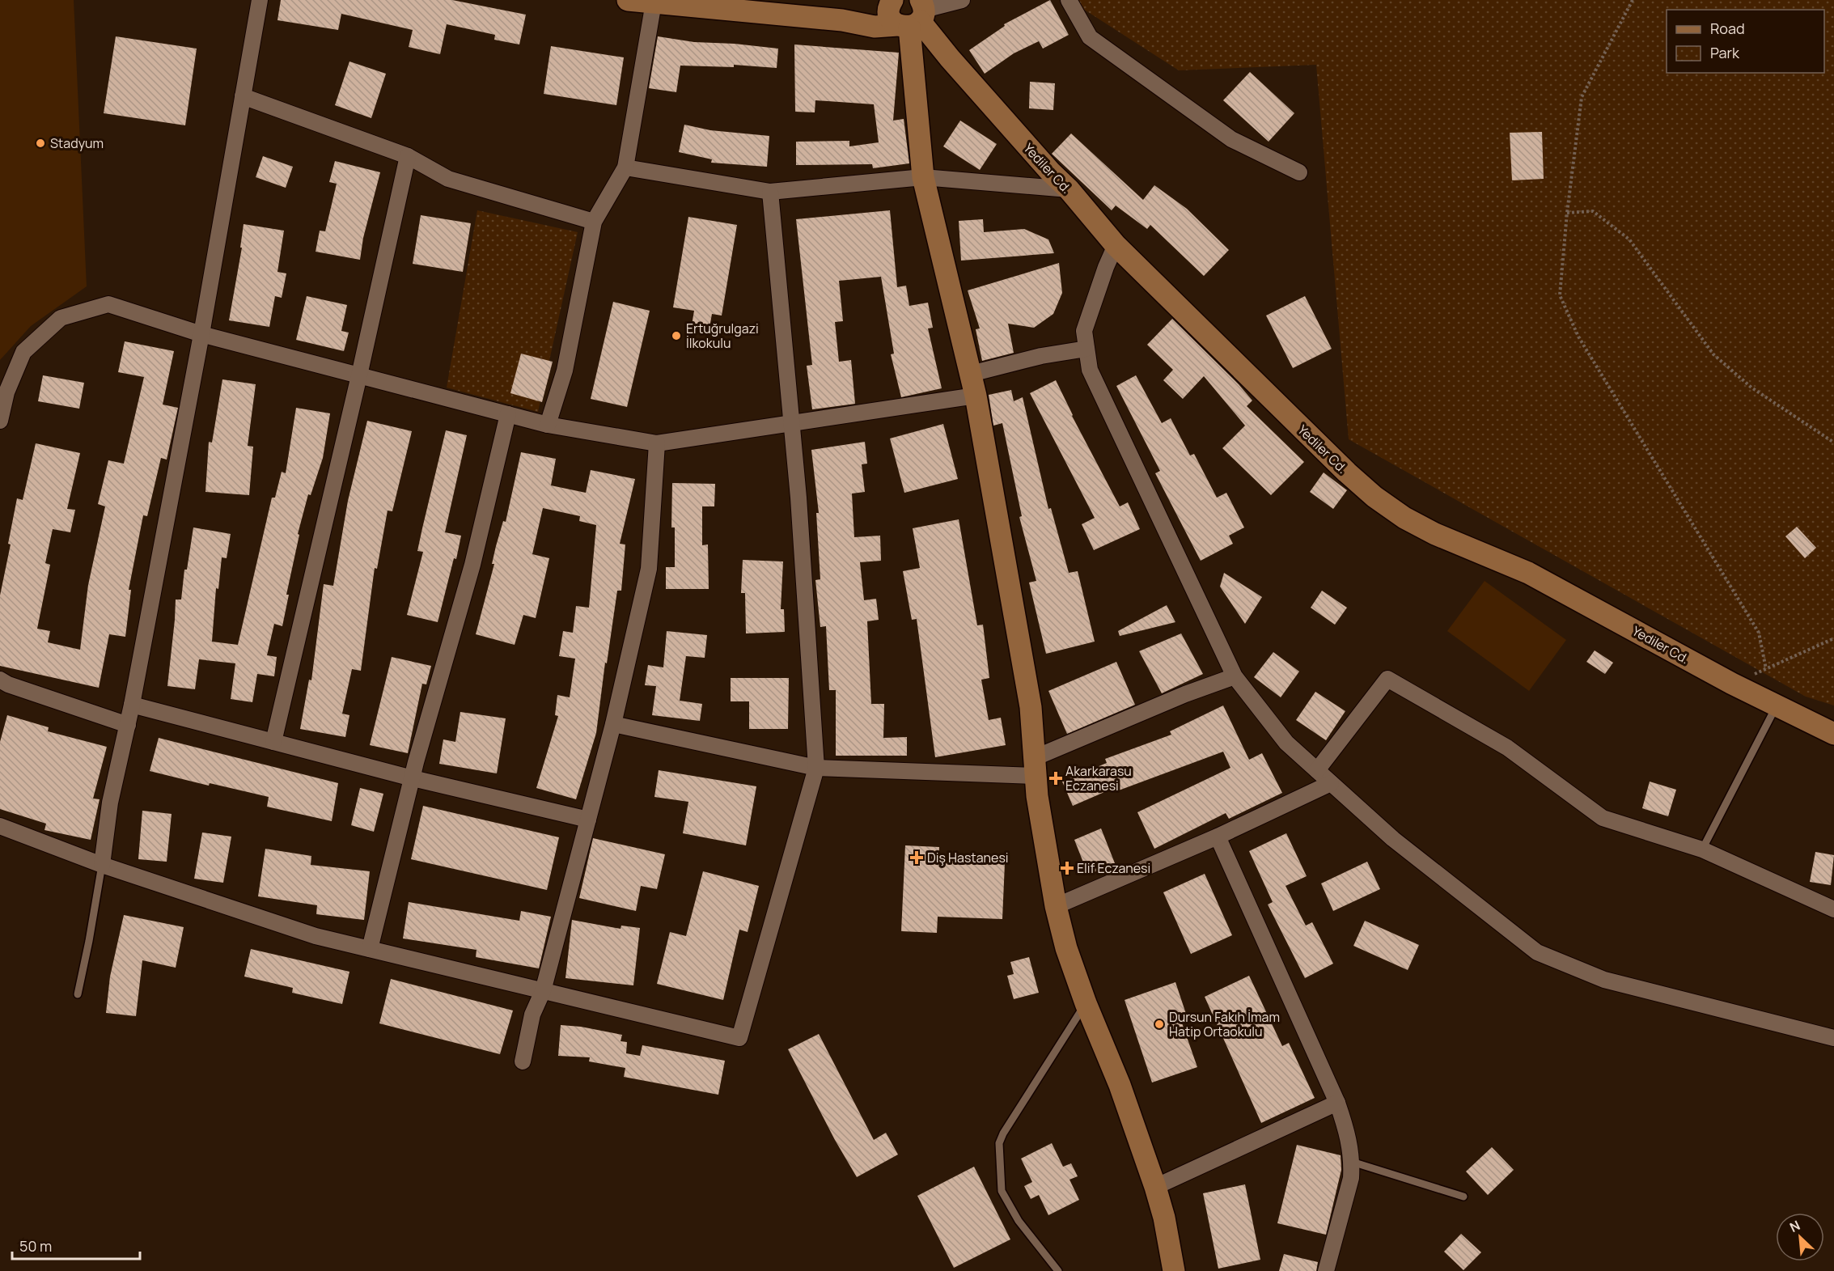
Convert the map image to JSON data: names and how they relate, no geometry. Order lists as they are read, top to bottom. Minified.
{"streets":{"street":["Yediler Cd."]},"places":{"other":["Stadyum","Ertuğrulgazi İlkokulu","Dursun Fakıh İmam Hatip Ortaokulu"],"health":["Akarkarasu Eczanesi","Diş Hastanesi","Elif Eczanesi"]},"legend":["Road","Park"],"scale_bar":"50 m","north":"top left"}
